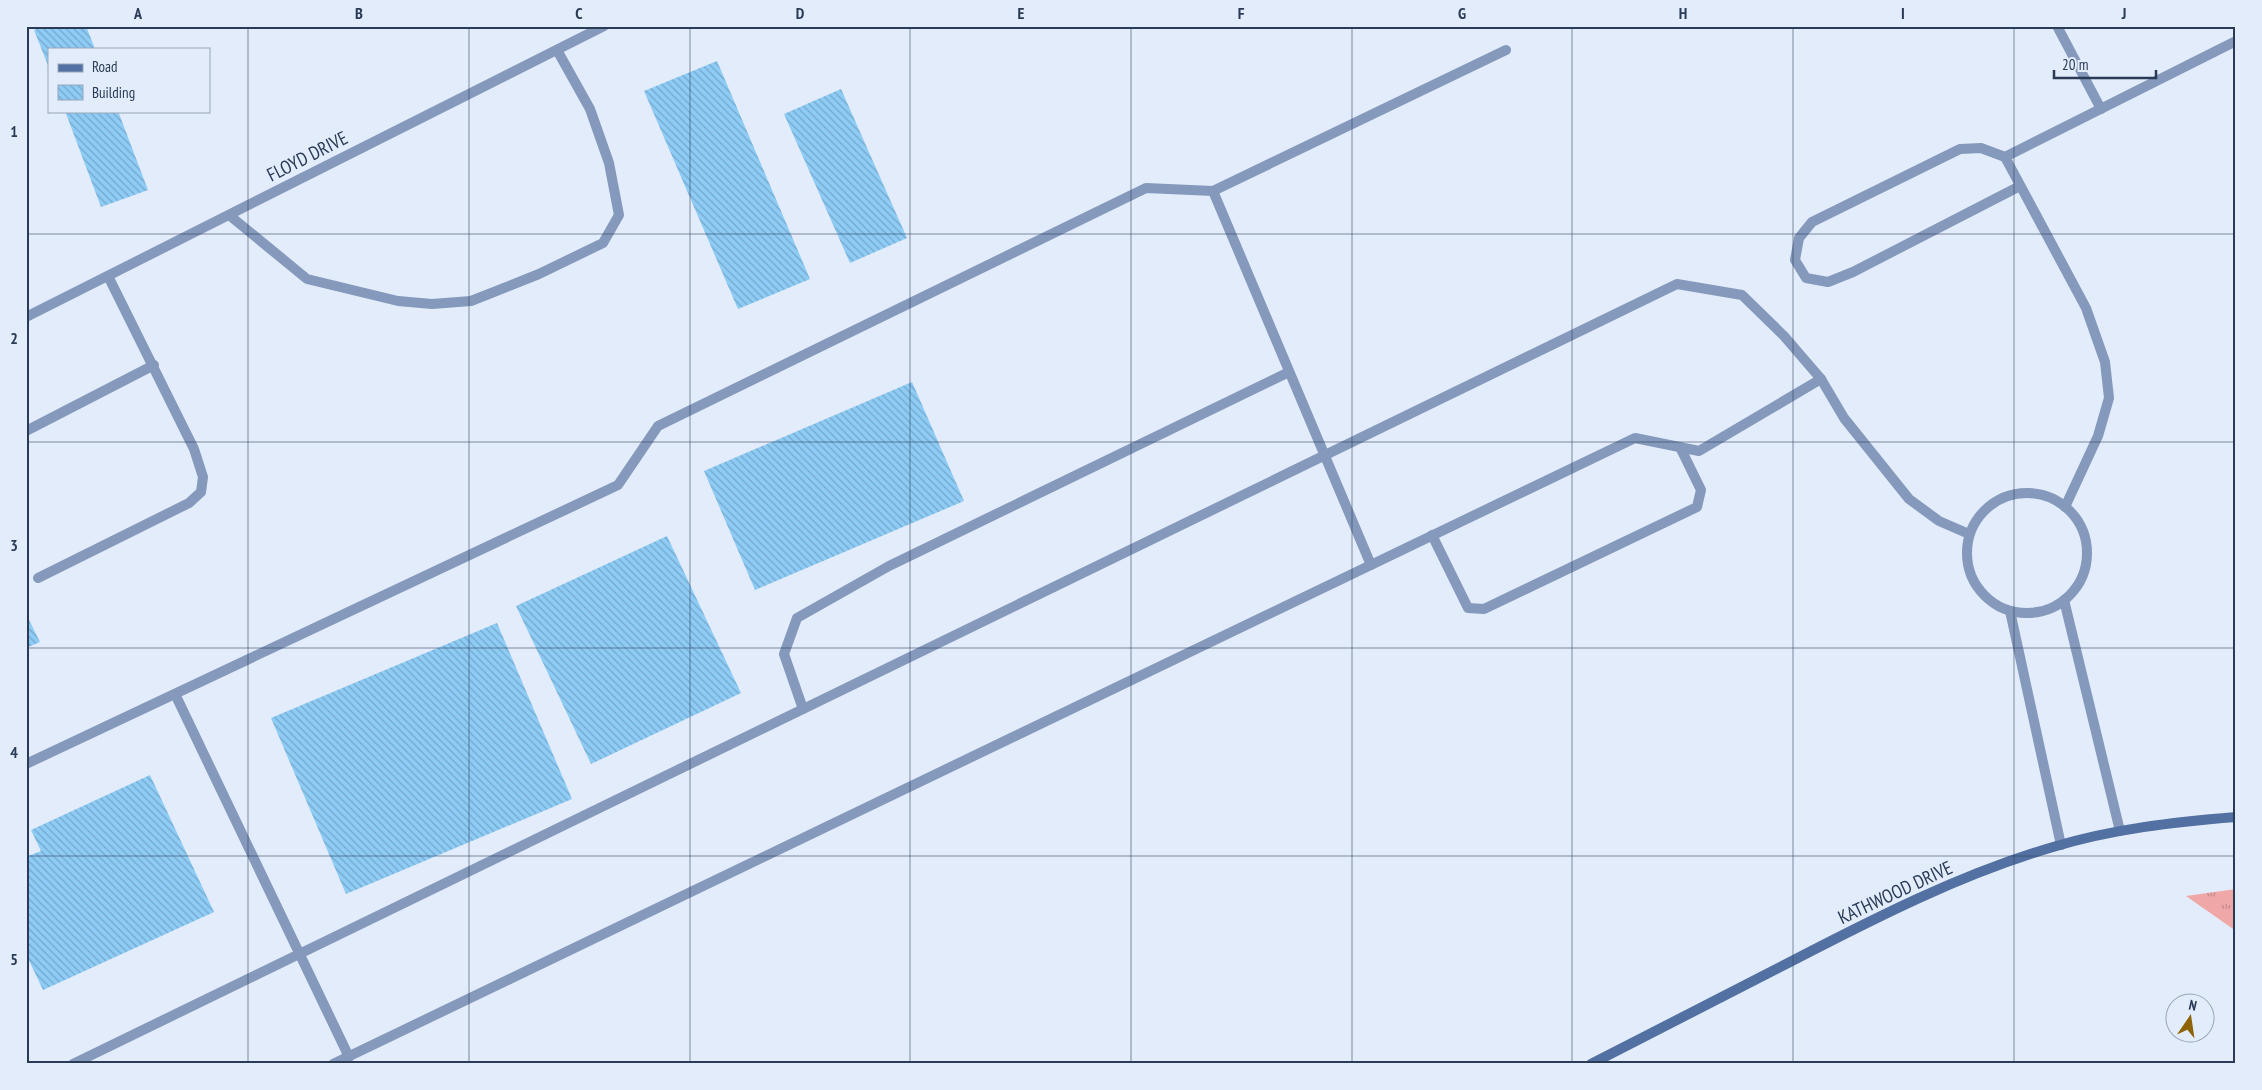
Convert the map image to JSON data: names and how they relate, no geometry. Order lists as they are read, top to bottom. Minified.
{"streets":{"street":["FLOYD DRIVE","KATHWOOD DRIVE"]},"legend":["Road","Building"],"scale_bar":"20 m","north":"top","grid":{"columns":["A","B","C","D","E","F","G","H","I","J"],"rows":["1","2","3","4","5"]}}
